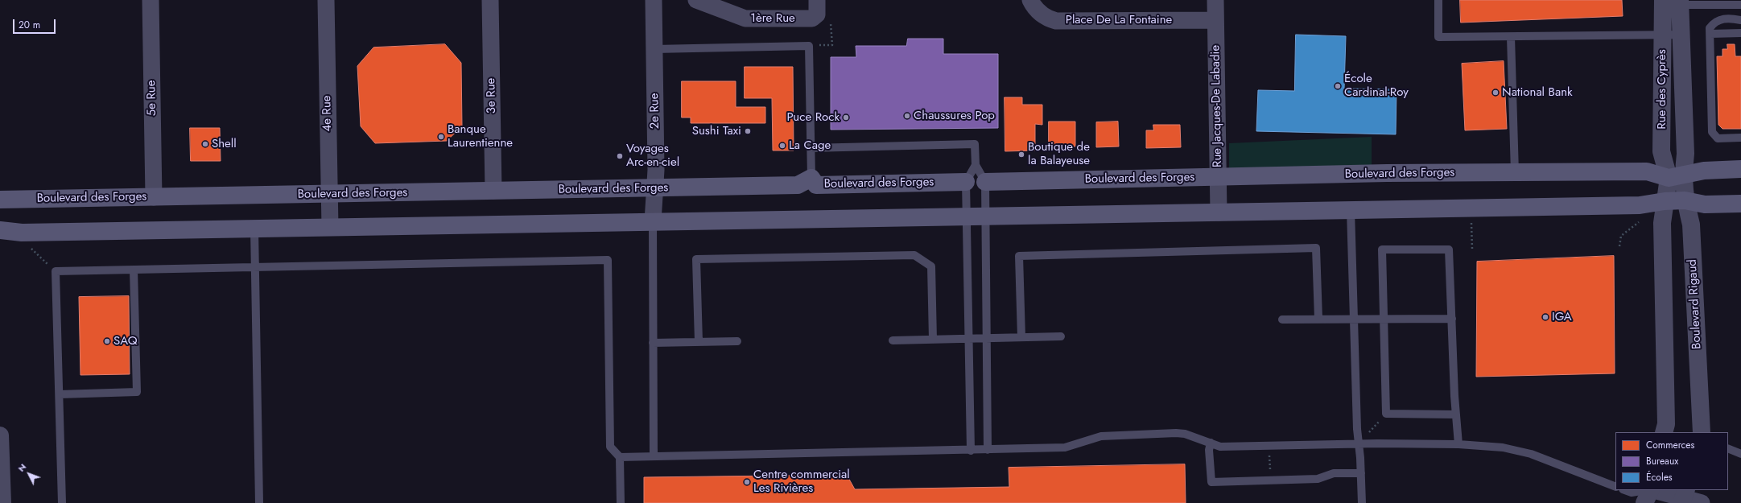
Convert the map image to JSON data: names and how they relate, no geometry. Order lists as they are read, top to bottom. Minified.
{"streets":{"main road":["Boulevard des Forges"],"street":["1ère Rue","Place De La Fontaine","Rue des Cyprès","3e Rue","5e Rue","Rue Jacques-De Labadie","2e Rue","4e Rue","Boulevard Rigaud"]},"crossings":[["Place De La Fontaine","Rue Jacques-De Labadie"],["Rue des Cyprès","Boulevard des Forges"],["Rue des Cyprès","Boulevard Rigaud"],["3e Rue","Boulevard des Forges"],["5e Rue","Boulevard des Forges"],["Rue Jacques-De Labadie","Boulevard des Forges"],["2e Rue","Boulevard des Forges"],["4e Rue","Boulevard des Forges"],["Boulevard des Forges","Boulevard Rigaud"]],"places":["École Cardinal-Roy","National Bank","Chaussures Pop","Puce Rock","Sushi Taxi","Banque Laurentienne","Shell","La Cage","Boutique de la Balayeuse","Voyages Arc-en-ciel","IGA","SAQ","Centre commercial Les Rivières"],"legend":["Commerces","Bureaux","Écoles"],"scale_bar":"20 m","north":"top left"}
